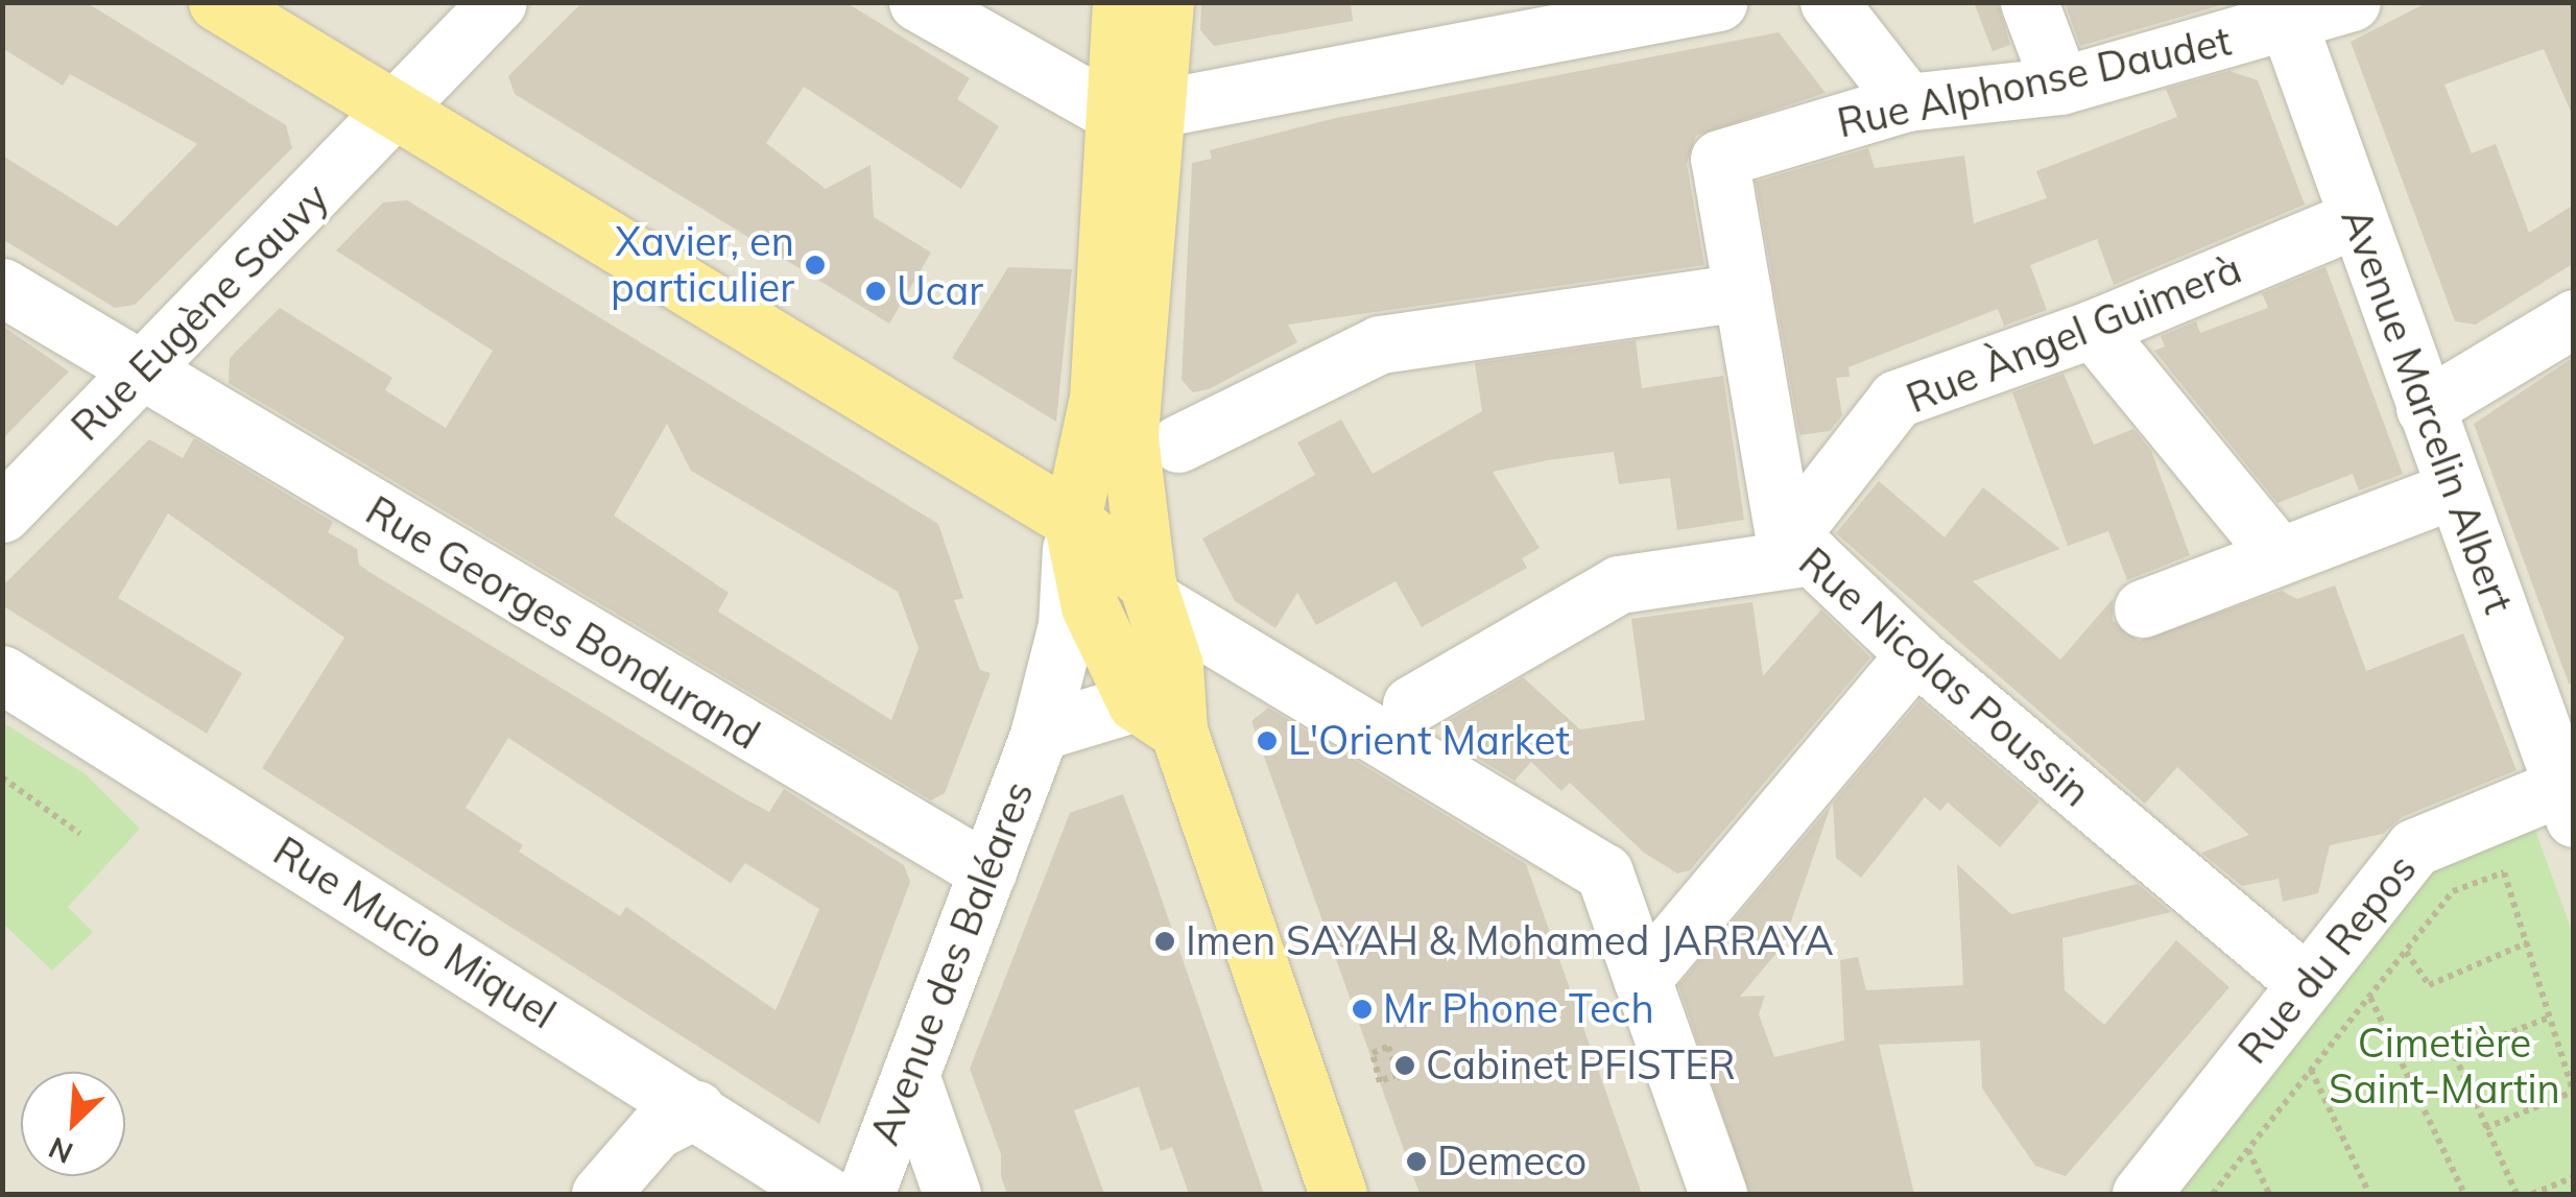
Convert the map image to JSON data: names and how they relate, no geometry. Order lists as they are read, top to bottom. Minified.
{"streets":{"street":["Rue Alphonse Daudet","Rue Eugène Sauvy","Rue Àngel Guimerà","Avenue Marcelin Albert","Rue Georges Bondurand","Rue Nicolas Poussin","Rue Mucio Miquel","Rue du Repos","Avenue des Baléares"]},"crossings":[["Rue Alphonse Daudet","Avenue Marcelin Albert"],["Rue Alphonse Daudet","Rue Nicolas Poussin"],["Rue Eugène Sauvy","Rue Georges Bondurand"],["Rue Àngel Guimerà","Avenue Marcelin Albert"],["Rue Àngel Guimerà","Rue Nicolas Poussin"],["Avenue Marcelin Albert","Rue du Repos"],["Rue Georges Bondurand","Avenue des Baléares"],["Rue Nicolas Poussin","Rue du Repos"]],"parks":["Cimetière Saint-Martin"],"places":["Xavier, en particulier","Ucar","L'Orient Market","Imen SAYAH & Mohamed JARRAYA","Mr Phone Tech","Cabinet PFISTER","Demeco"],"north":"bottom left"}
